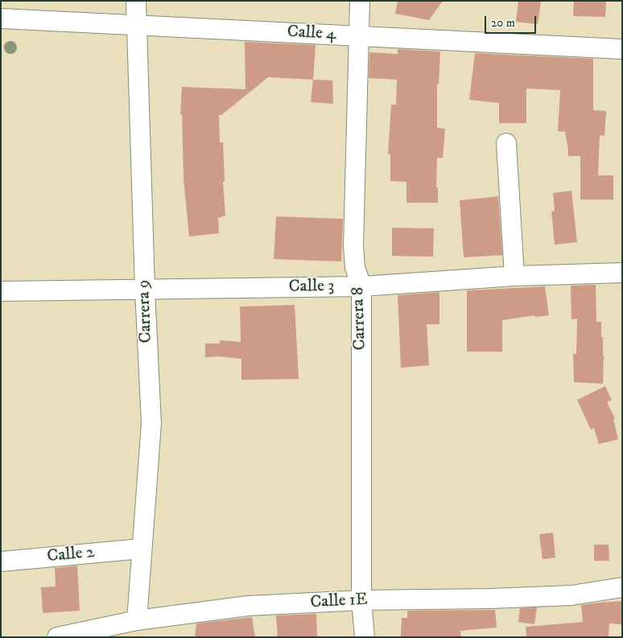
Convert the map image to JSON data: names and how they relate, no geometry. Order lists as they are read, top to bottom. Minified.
{"streets":{"street":["Calle 4","Calle 3","Carrera 9","Carrera 8","Calle 2","Calle 1E"]},"crossings":[["Calle 4","Carrera 9"],["Calle 4","Carrera 8"],["Calle 3","Carrera 9"],["Calle 3","Carrera 8"],["Carrera 9","Calle 2"],["Carrera 9","Calle 1E"],["Carrera 8","Calle 1E"]],"scale_bar":"20 m"}
